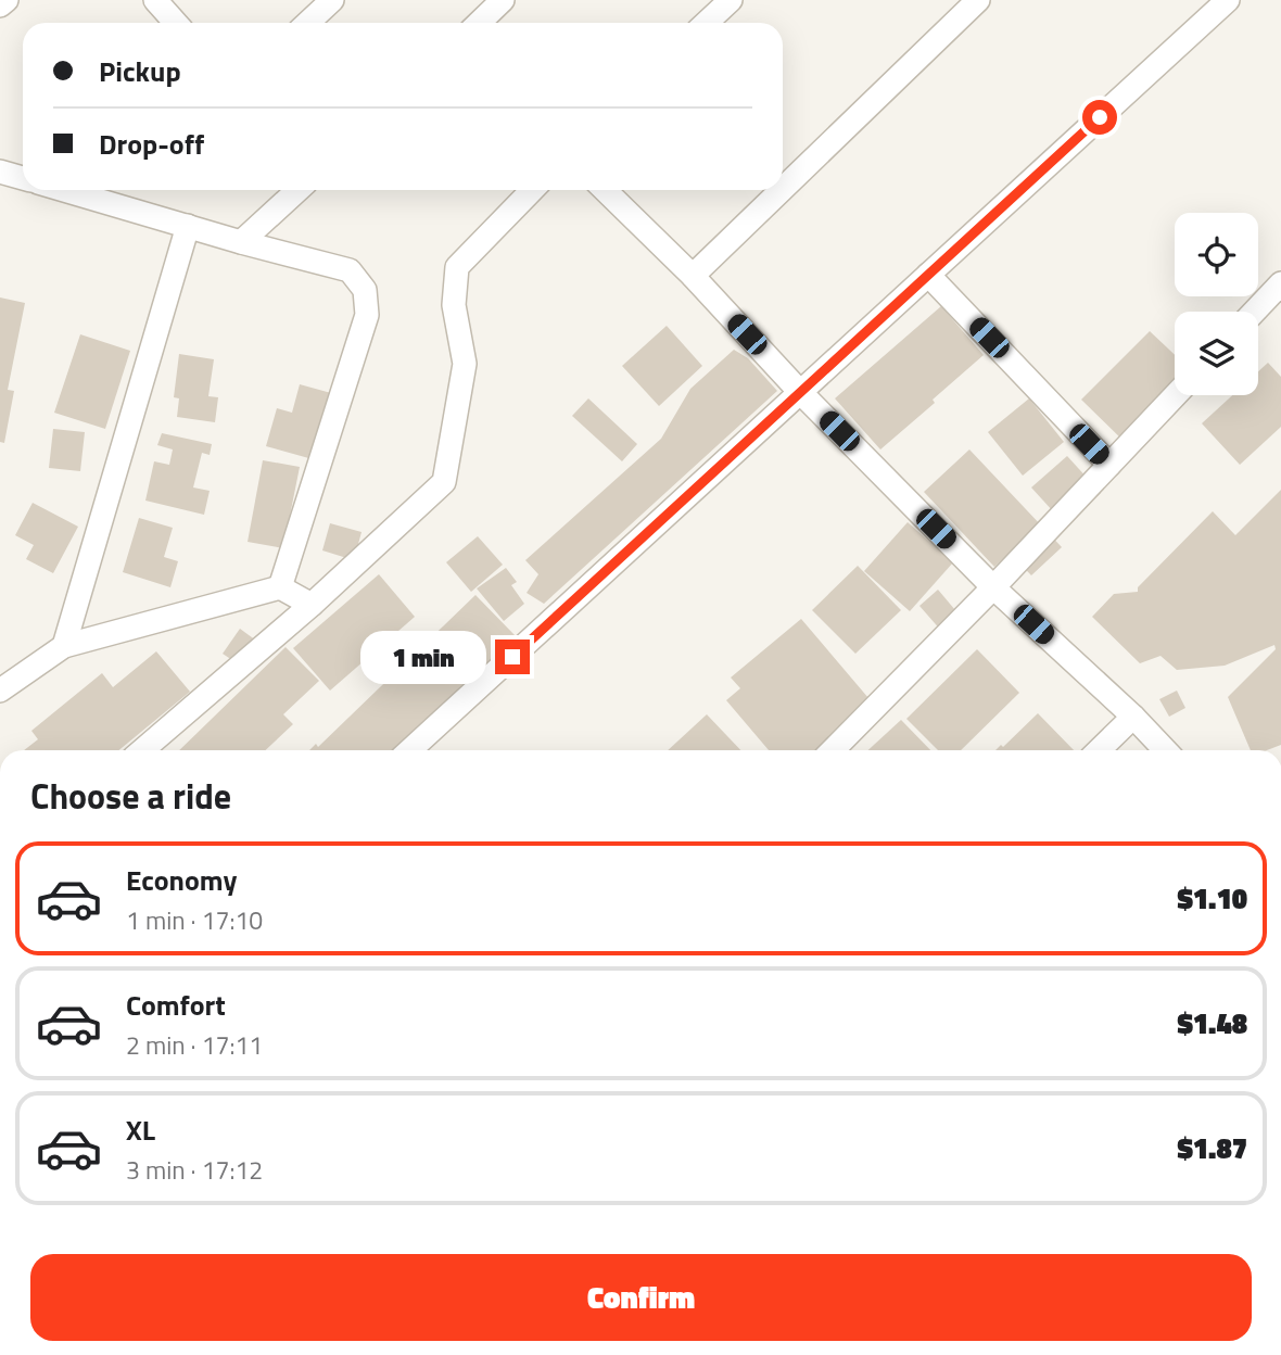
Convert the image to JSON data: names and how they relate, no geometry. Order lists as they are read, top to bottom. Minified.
{"page":{"banner":["Pickup","Drop-off"],"bubble":"1 min","heading":"Choose a ride","list":[{"name":"Economy","note":"1 min · 17:10","value":"$1.10"},{"name":"Comfort","note":"2 min · 17:11","value":"$1.48"},{"name":"XL","note":"3 min · 17:12","value":"$1.87"}],"buttons":"Confirm"}}
